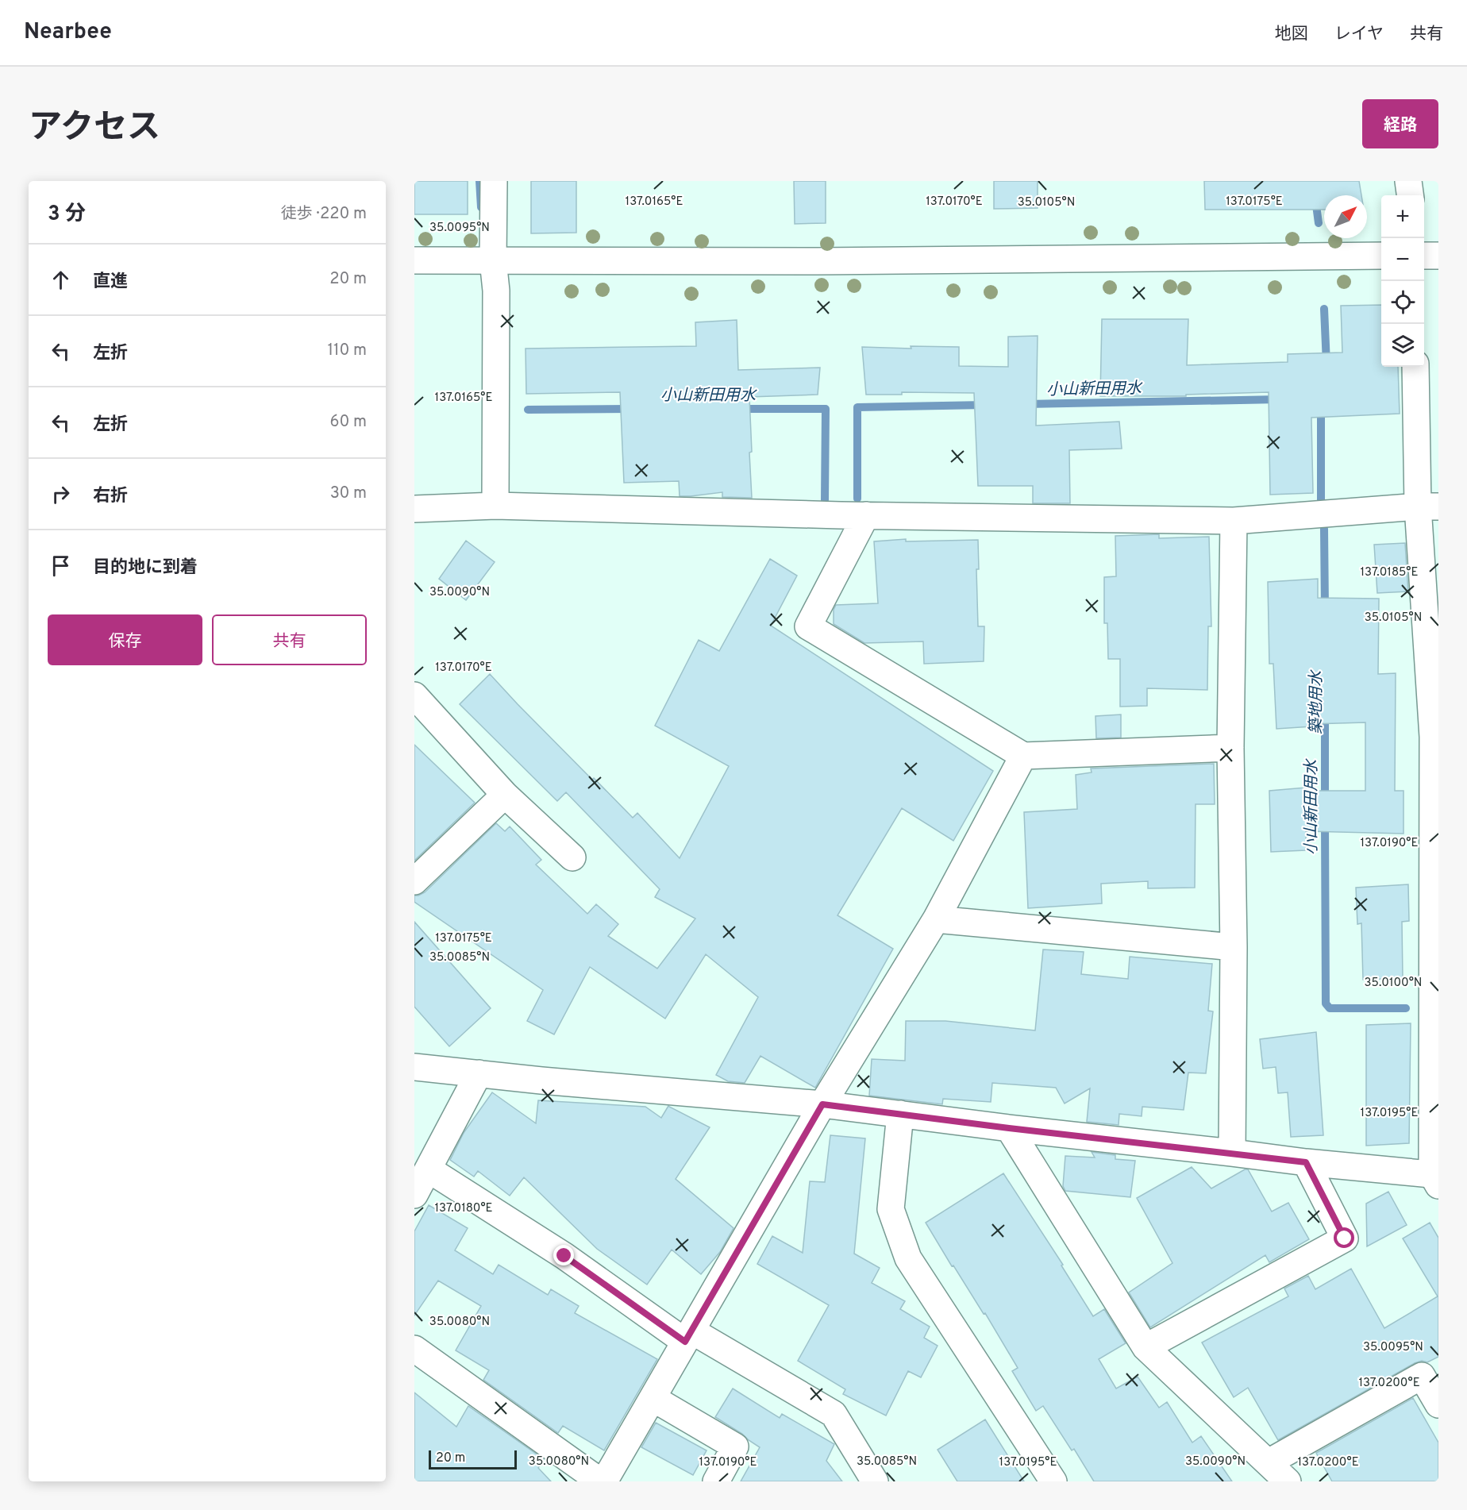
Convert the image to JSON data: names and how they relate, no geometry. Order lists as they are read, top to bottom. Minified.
{"water":["小山新田用水","築地用水"],"scale_bar":"20 m","north":"top right","page":{"header":"Nearbee","nav":["地図","レイヤ","共有"],"title":"アクセス","buttons":["経路",["保存","共有"]],"heading":["3 分","徒歩 · 220 m"],"map_buttons":["+","−"],"list":[["直進","20 m"],["左折","110 m"],["左折","60 m"],["右折","30 m"],"目的地に到着"],"scale":"20 m"},"coordinates":["137.0165°E","137.0170°E","137.0175°E","35.0105°N","35.0095°N","137.0185°E","35.0090°N","137.0190°E","35.0085°N","35.0100°N","137.0195°E","137.0180°E","35.0080°N","137.0200°E"]}
